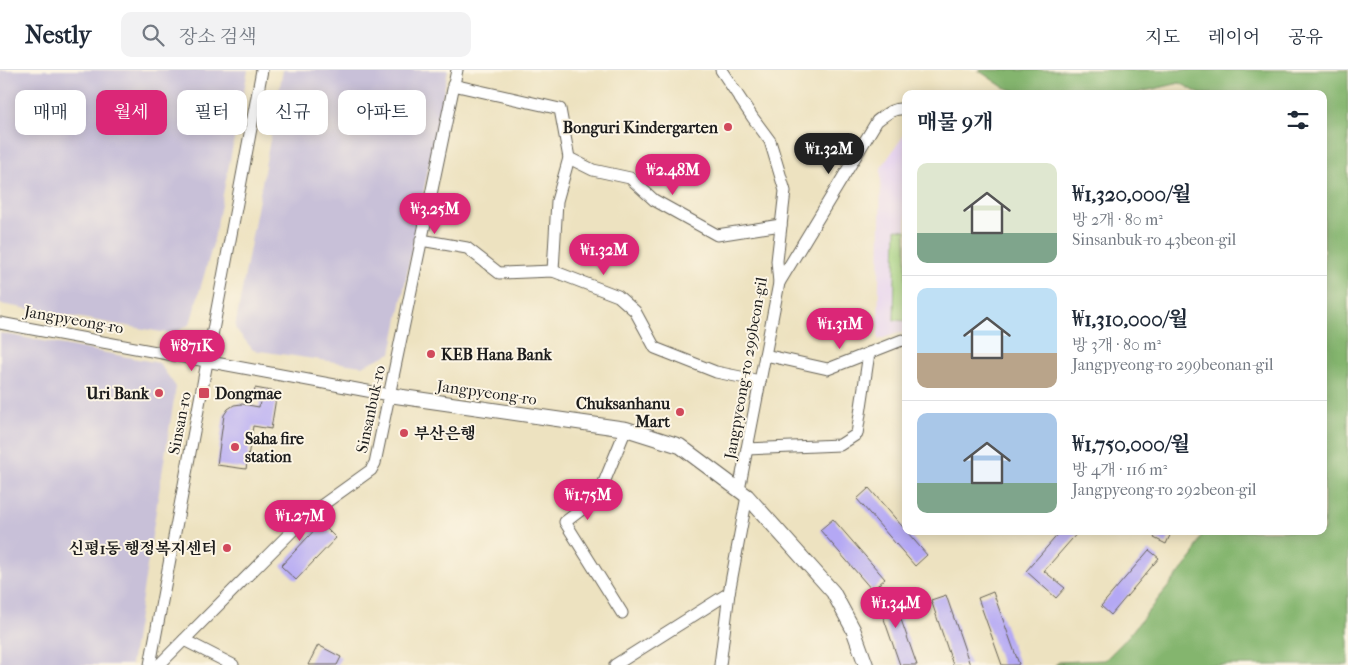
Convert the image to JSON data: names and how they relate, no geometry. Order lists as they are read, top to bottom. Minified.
{"streets":{"main road":["Jangpyeong-ro"],"street":["Jangpyeong-ro 299beon-gil","Sinsanbuk-ro","Sinsan-ro"]},"crossings":[["Jangpyeong-ro","Jangpyeong-ro 299beon-gil"],["Jangpyeong-ro","Sinsanbuk-ro"],["Jangpyeong-ro","Sinsan-ro"]],"places":{"other":["Bonguri Kindergarten","KEB Hana Bank","Uri Bank","Chuksanhanu Mart","부산은행","Saha fire station","신평1동 행정복지센터"],"transit":["Dongmae"]},"page":{"header":"Nestly","search":"장소 검색","nav":["지도","레이어","공유"],"chip":["매매","월세","필터","신규","아파트"],"heading":"매물 9개","price":["₩1.32M","₩2.48M","₩3.25M","₩1.32M","₩1.31M","₩871K","₩1.75M","₩1.27M","₩1.34M"],"list":[{"name":"₩1,320,000/월","note":"방 2개 · 80 m² · Sinsanbuk-ro 43beon-gil"},{"name":"₩1,310,000/월","note":"방 3개 · 80 m² · Jangpyeong-ro 299beonan-gil"},{"name":"₩1,750,000/월","note":"방 4개 · 116 m² · Jangpyeong-ro 292beon-gil"}]}}
